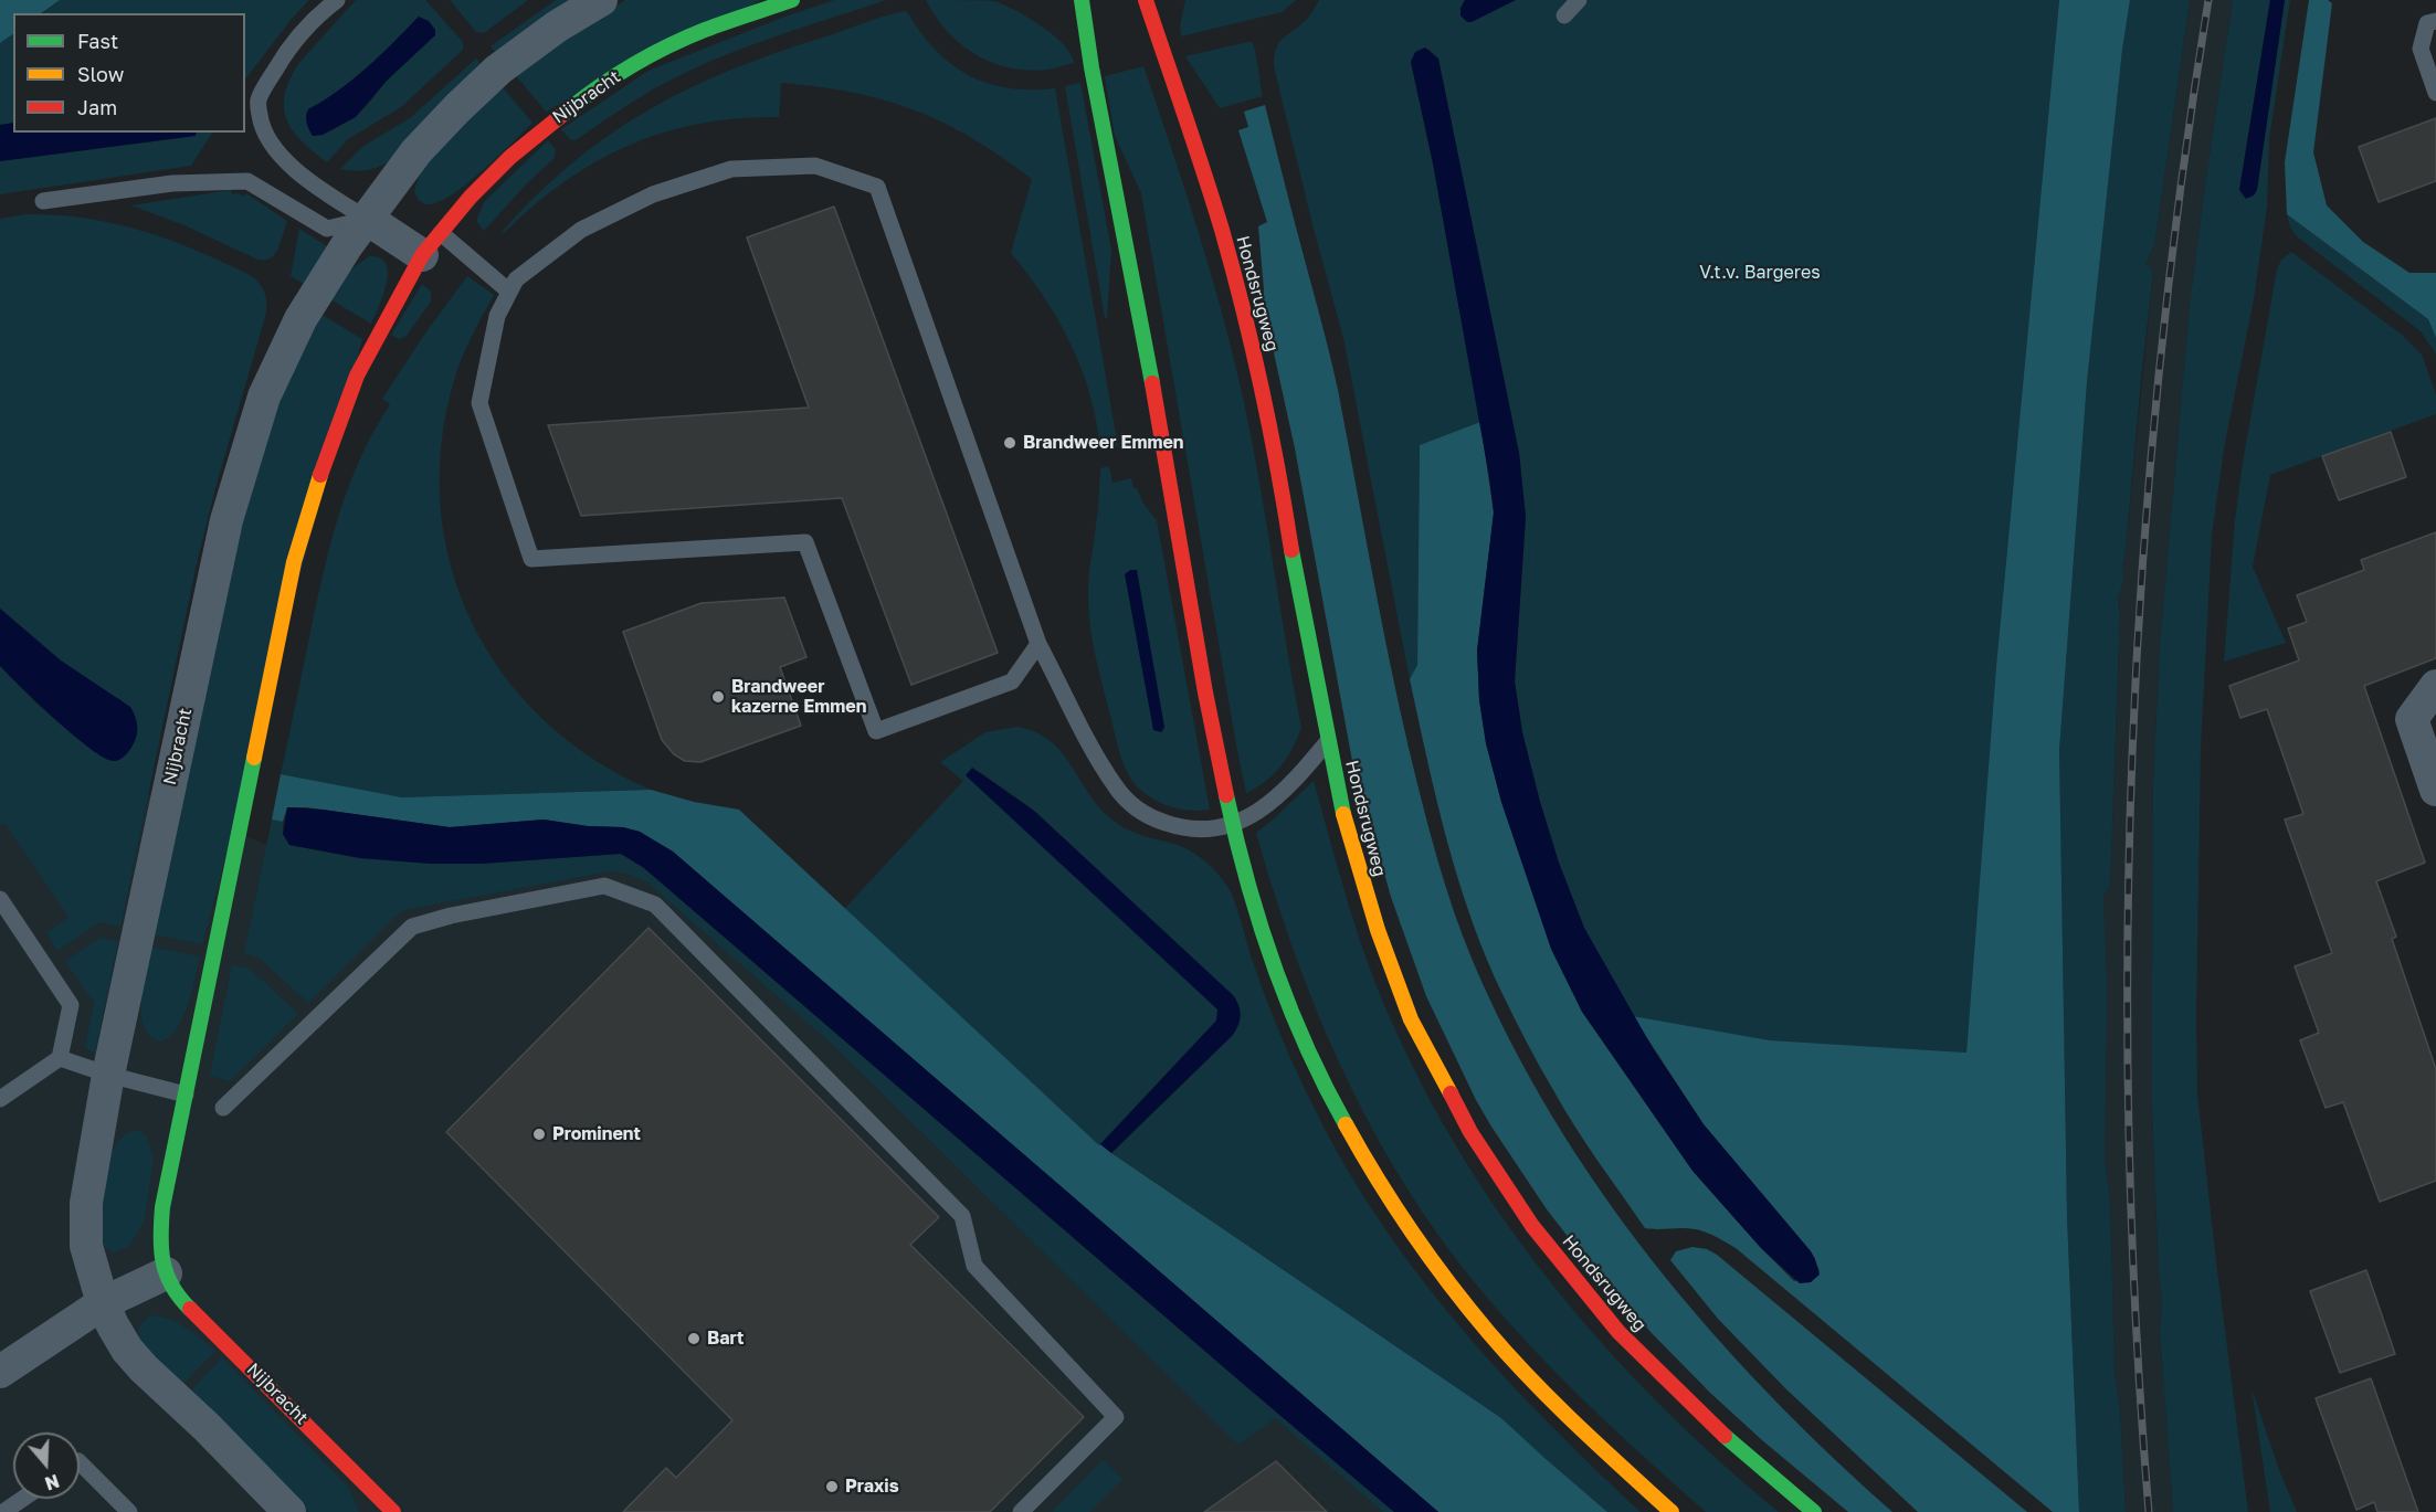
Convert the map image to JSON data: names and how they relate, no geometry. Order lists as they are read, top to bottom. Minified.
{"streets":{"main road":["Nijbracht","Hondsrugweg"]},"parks":["V.t.v. Bargeres"],"places":["Brandweer Emmen","Brandweer kazerne Emmen","Prominent","Bart","Praxis"],"legend":["Fast","Slow","Jam"],"north":"bottom"}
